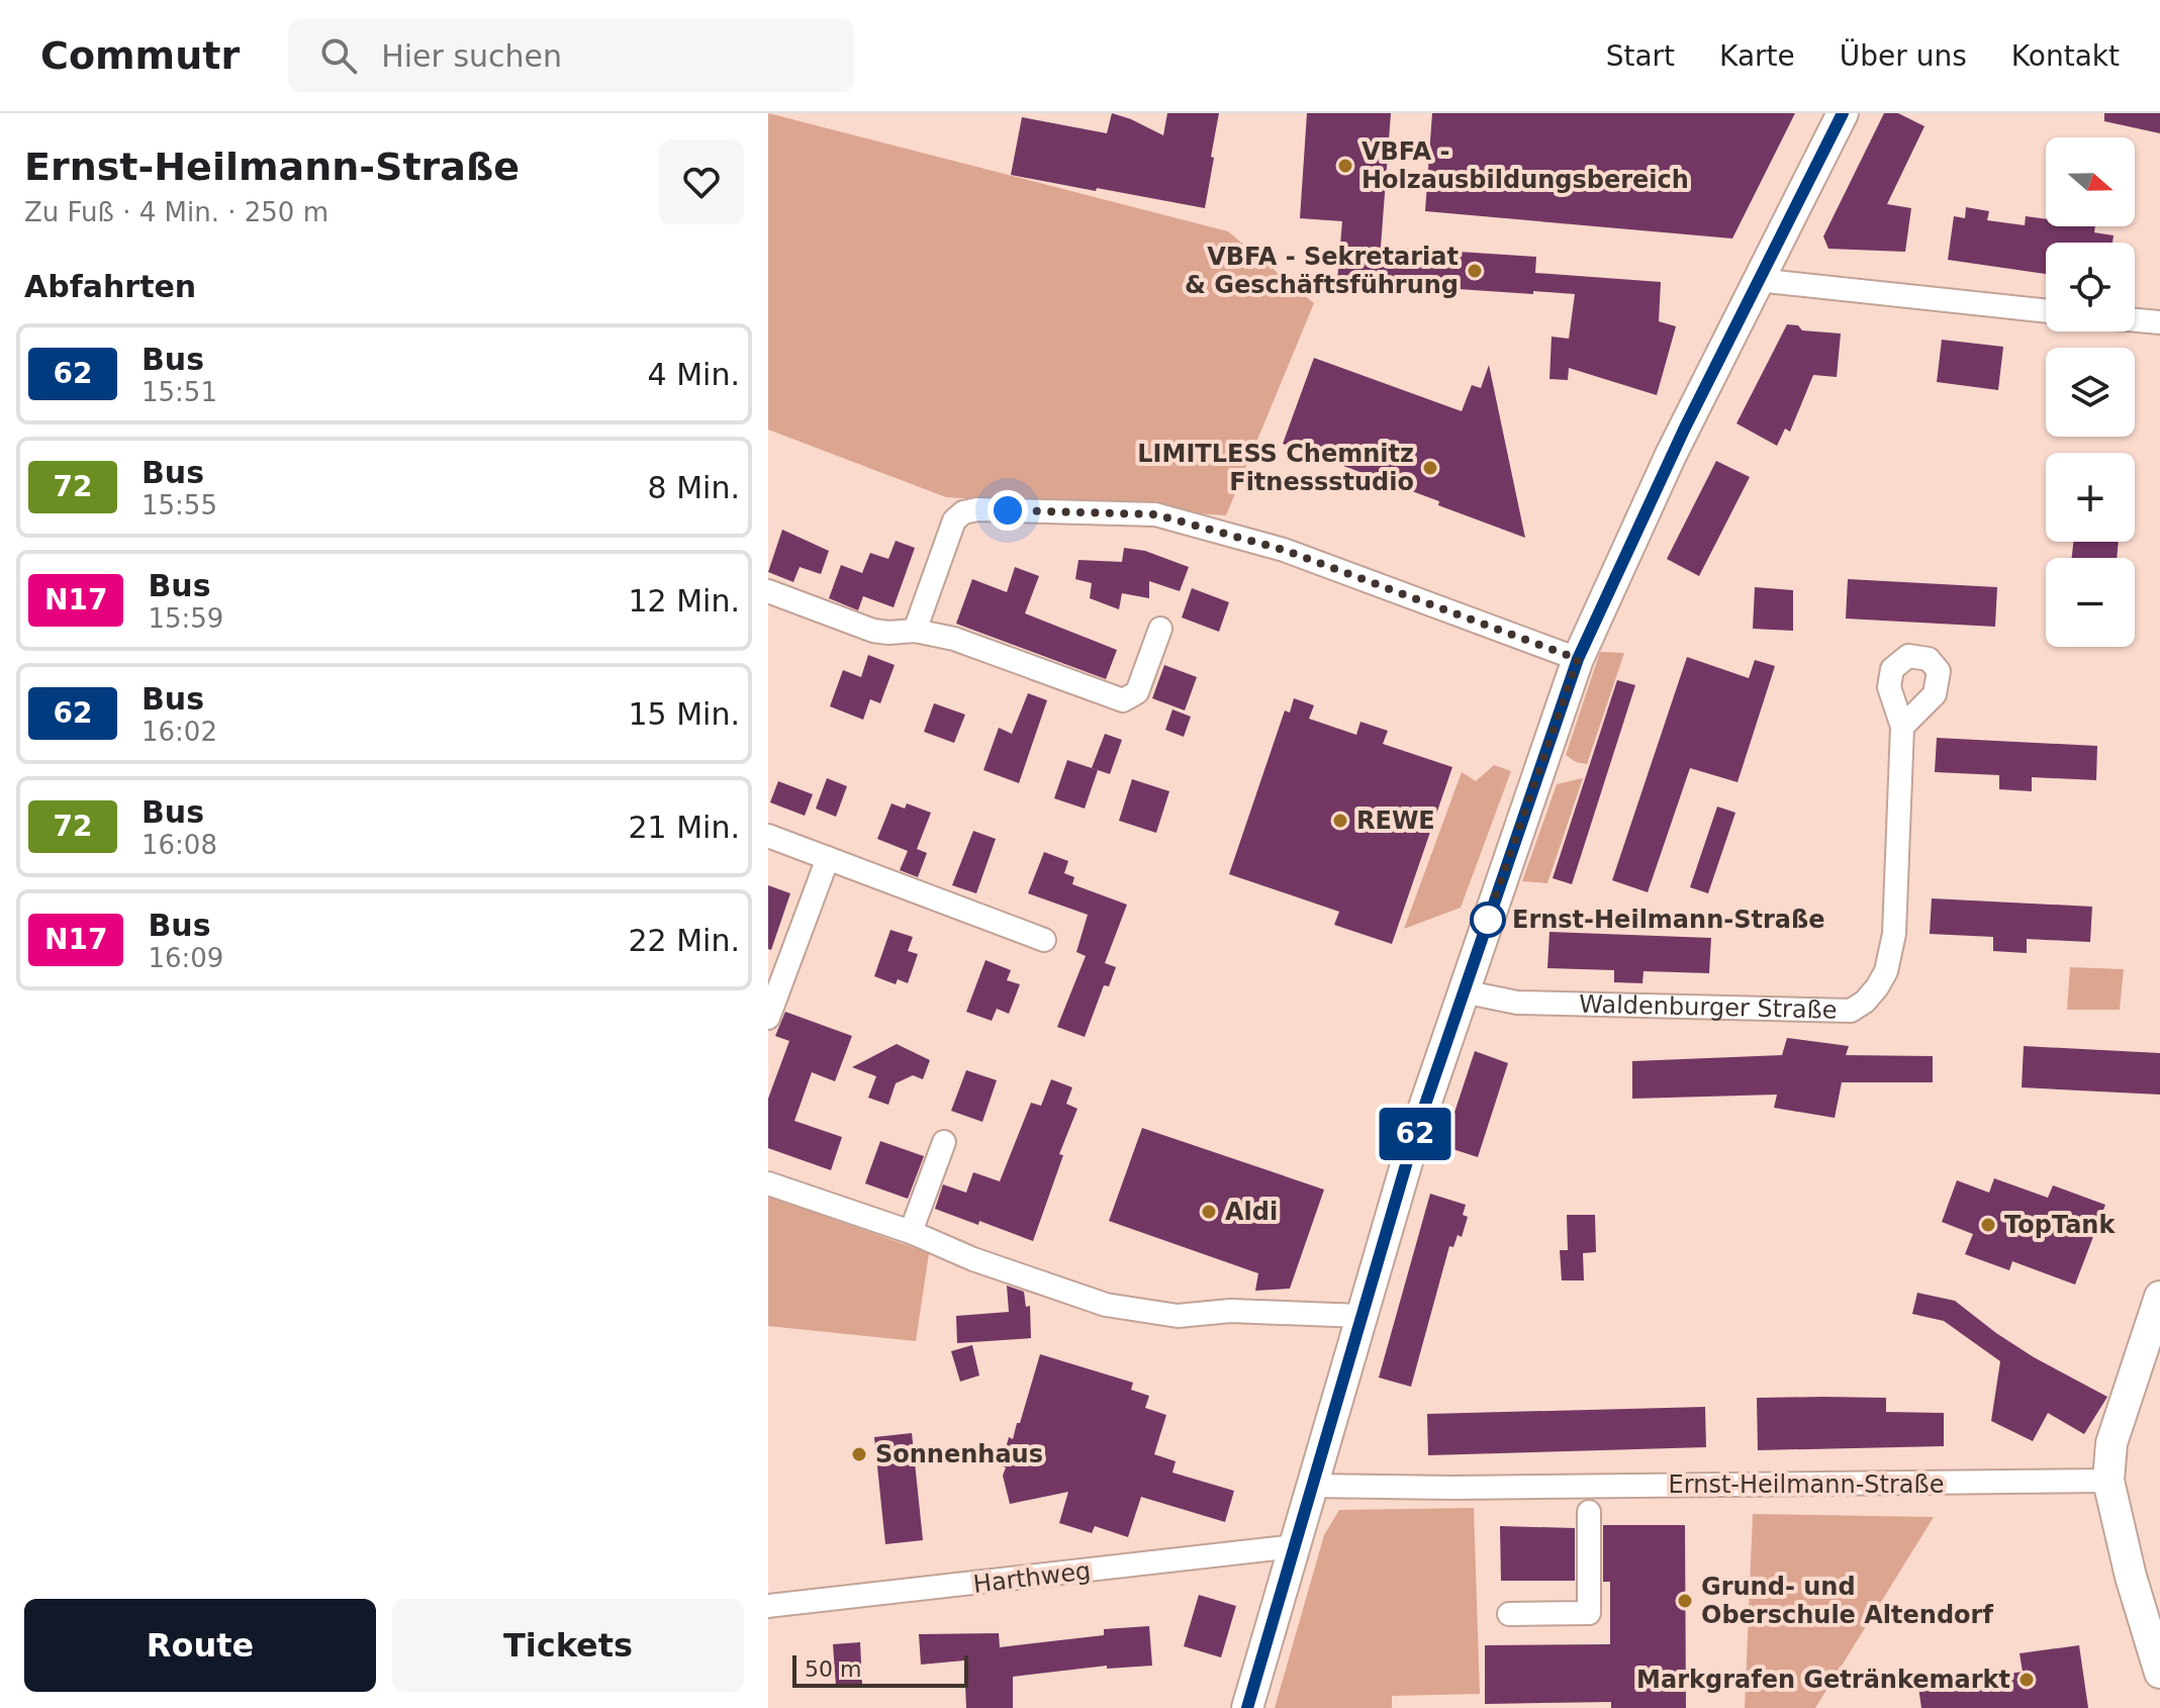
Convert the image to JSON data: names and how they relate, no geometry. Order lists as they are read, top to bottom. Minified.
{"streets":{"street":["Waldenburger Straße","Ernst-Heilmann-Straße","Harthweg"]},"places":["VBFA - Holzausbildungsbereich","VBFA - Sekretariat & Geschäftsführung","LIMITLESS Chemnitz Fitnessstudio","REWE","Ernst-Heilmann-Straße","Aldi","TopTank","Sonnenhaus","Grund- und Oberschule Altendorf","Markgrafen Getränkemarkt"],"lines":["bus line 62"],"scale_bar":"50 m","north":"right","page":{"header":"Commutr","search":"Hier suchen","nav":["Start","Karte","Über uns","Kontakt"],"heading":[["Ernst-Heilmann-Straße","Zu Fuß · 4 Min. · 250 m"],"Abfahrten"],"on_map":"62","map_buttons":["+","−"],"list":[{"mark":"62","name":"Bus","note":"15:51","value":"4 Min."},{"mark":"72","name":"Bus","note":"15:55","value":"8 Min."},{"mark":"N17","name":"Bus","note":"15:59","value":"12 Min."},{"mark":"62","name":"Bus","note":"16:02","value":"15 Min."},{"mark":"72","name":"Bus","note":"16:08","value":"21 Min."},{"mark":"N17","name":"Bus","note":"16:09","value":"22 Min."}],"buttons":["Route","Tickets"],"scale":"50 m"}}
